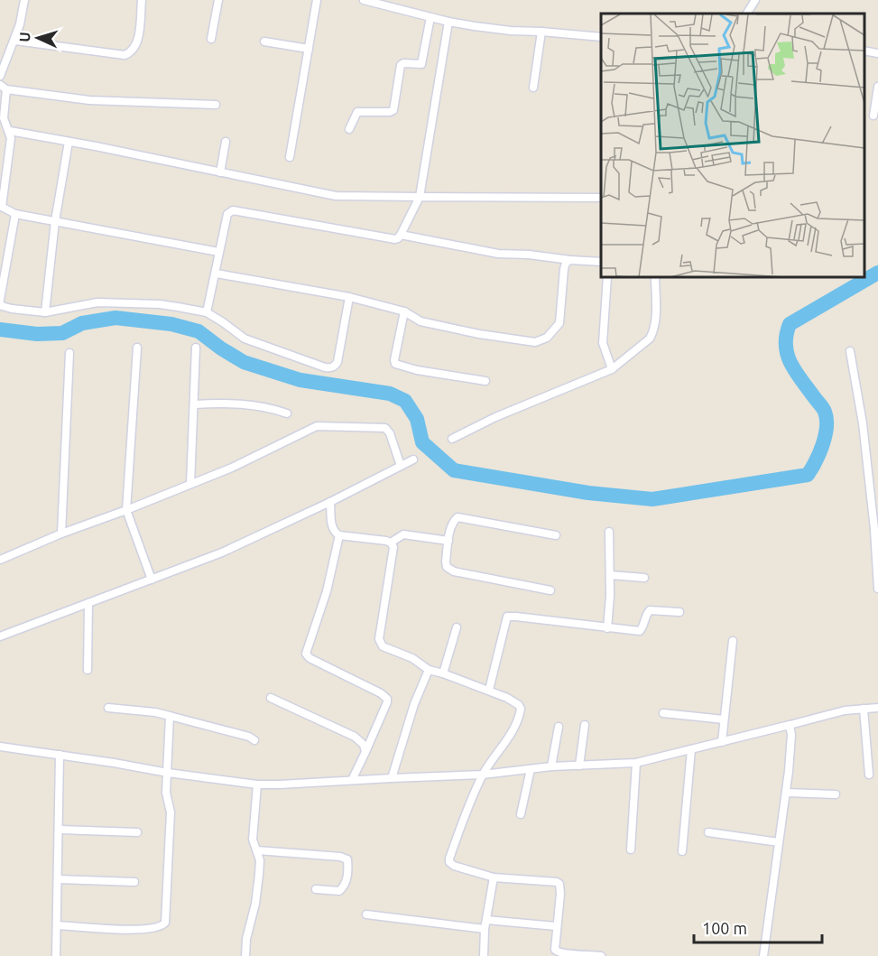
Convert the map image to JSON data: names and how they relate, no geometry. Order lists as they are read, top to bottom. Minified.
{"scale_bar":"100 m","north":"left"}
